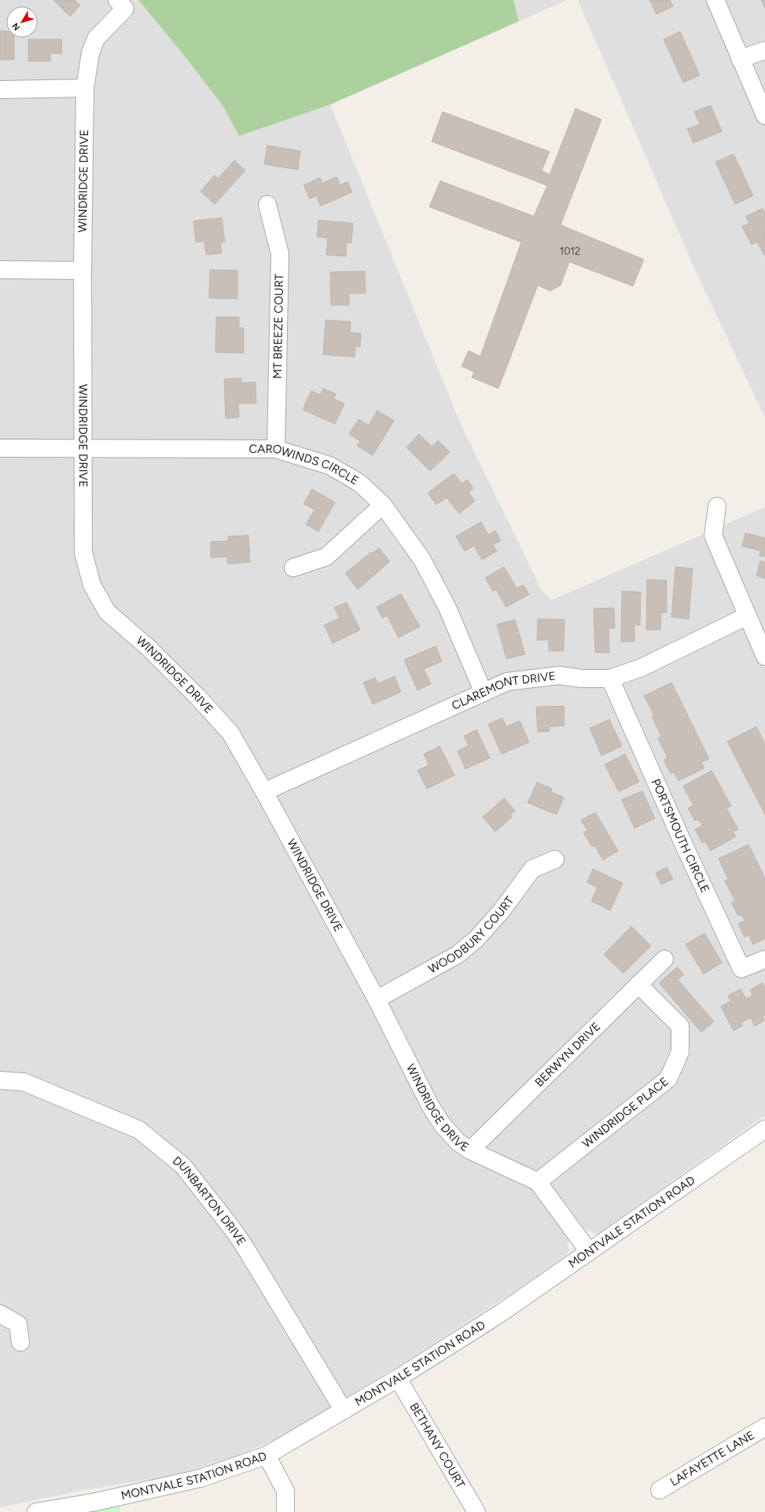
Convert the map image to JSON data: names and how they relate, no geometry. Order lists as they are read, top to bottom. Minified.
{"streets":{"street":["WINDRIDGE DRIVE","MT BREEZE COURT","CAROWINDS CIRCLE","CLAREMONT DRIVE","PORTSMOUTH CIRCLE","WOODBURY COURT","BERWYN DRIVE","WINDRIDGE PLACE","DUNBARTON DRIVE","MONTVALE STATION ROAD","BETHANY COURT","LAFAYETTE LANE"]},"crossings":[["WINDRIDGE DRIVE","CAROWINDS CIRCLE"],["WINDRIDGE DRIVE","CLAREMONT DRIVE"],["WINDRIDGE DRIVE","WOODBURY COURT"],["WINDRIDGE DRIVE","BERWYN DRIVE"],["WINDRIDGE DRIVE","WINDRIDGE PLACE"],["WINDRIDGE DRIVE","MONTVALE STATION ROAD"],["MT BREEZE COURT","CAROWINDS CIRCLE"],["CAROWINDS CIRCLE","CLAREMONT DRIVE"],["CLAREMONT DRIVE","PORTSMOUTH CIRCLE"],["BERWYN DRIVE","WINDRIDGE PLACE"],["DUNBARTON DRIVE","MONTVALE STATION ROAD"],["MONTVALE STATION ROAD","BETHANY COURT"]],"house_numbers":["1012"],"north":"bottom left"}
